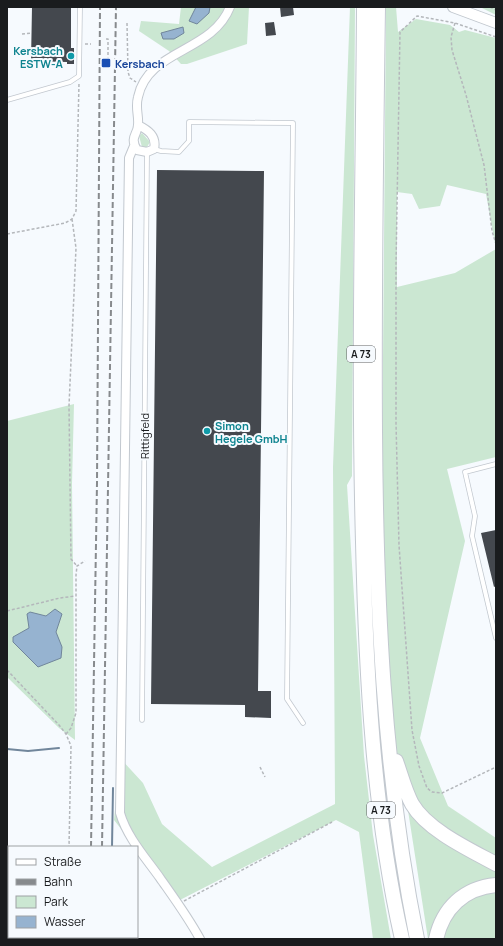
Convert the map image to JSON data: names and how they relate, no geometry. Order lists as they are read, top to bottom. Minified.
{"streets":{"highway":["A 73"],"street":["Rittigfeld"]},"places":{"other":["Kersbach ESTW-A","Simon Hegele GmbH"],"transit":["Kersbach"]},"legend":["Straße","Bahn","Park","Wasser"]}
